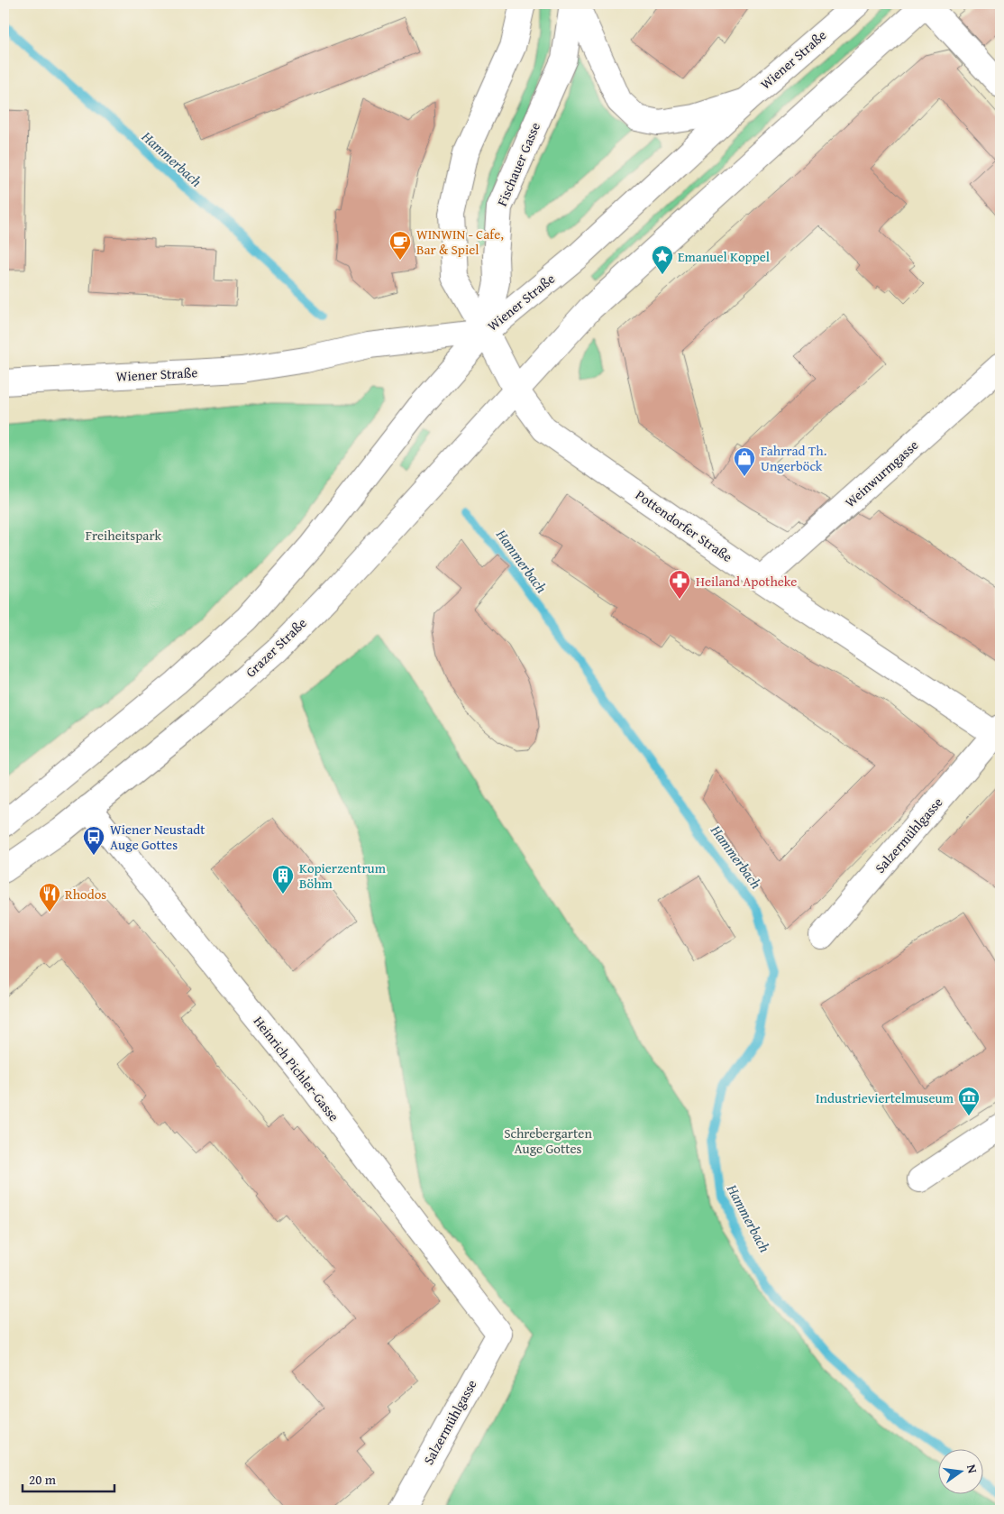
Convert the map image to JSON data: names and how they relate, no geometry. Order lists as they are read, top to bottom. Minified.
{"streets":{"main road":["Wiener Straße","Fischauer Gasse","Weinwurmgasse","Pottendorfer Straße","Grazer Straße","Salzermühlgasse","Heinrich Pichler-Gasse"]},"crossings":[["Wiener Straße","Fischauer Gasse"],["Wiener Straße","Pottendorfer Straße"],["Fischauer Gasse","Pottendorfer Straße"],["Weinwurmgasse","Pottendorfer Straße"],["Pottendorfer Straße","Grazer Straße"],["Pottendorfer Straße","Salzermühlgasse"],["Grazer Straße","Heinrich Pichler-Gasse"],["Salzermühlgasse","Heinrich Pichler-Gasse"]],"water":["Hammerbach"],"parks":["Freiheitspark","Schrebergarten Auge Gottes"],"places":{"cafe":["WINWIN - Cafe, Bar & Spiel"],"place":["Emanuel Koppel"],"shop":["Fahrrad Th. Ungerböck"],"pharmacy":["Heiland Apotheke"],"bus stop":["Wiener Neustadt Auge Gottes"],"building":["Kopierzentrum Böhm"],"restaurant":["Rhodos"],"museum":["Industrieviertelmuseum"]},"scale_bar":"20 m","north":"right"}
